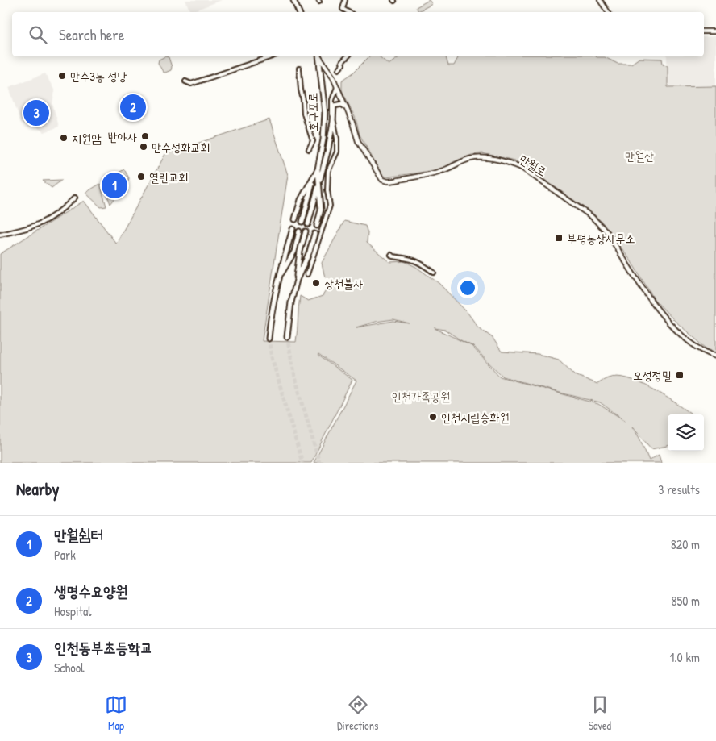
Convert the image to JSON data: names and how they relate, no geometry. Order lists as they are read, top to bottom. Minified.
{"streets":{"main road":["호구포로"],"street":["만월로"]},"parks":["만월산","인천가족공원"],"places":{"other":["만수3동 성당","반야사","지원암","만수성화교회","열린교회","상천불사","인천시립승화원"],"transit":["부평농장사무소","오성정밀"]},"page":{"search":"Search here","pins":["2","3","1"],"heading":["Nearby","3 results"],"list":[{"mark":"1","name":"만월쉼터","note":"Park","value":"820 m"},{"mark":"2","name":"생명수요양원","note":"Hospital","value":"850 m"},{"mark":"3","name":"인천동부초등학교","note":"School","value":"1.0 km"}],"nav":["Map","Directions","Saved"]}}
